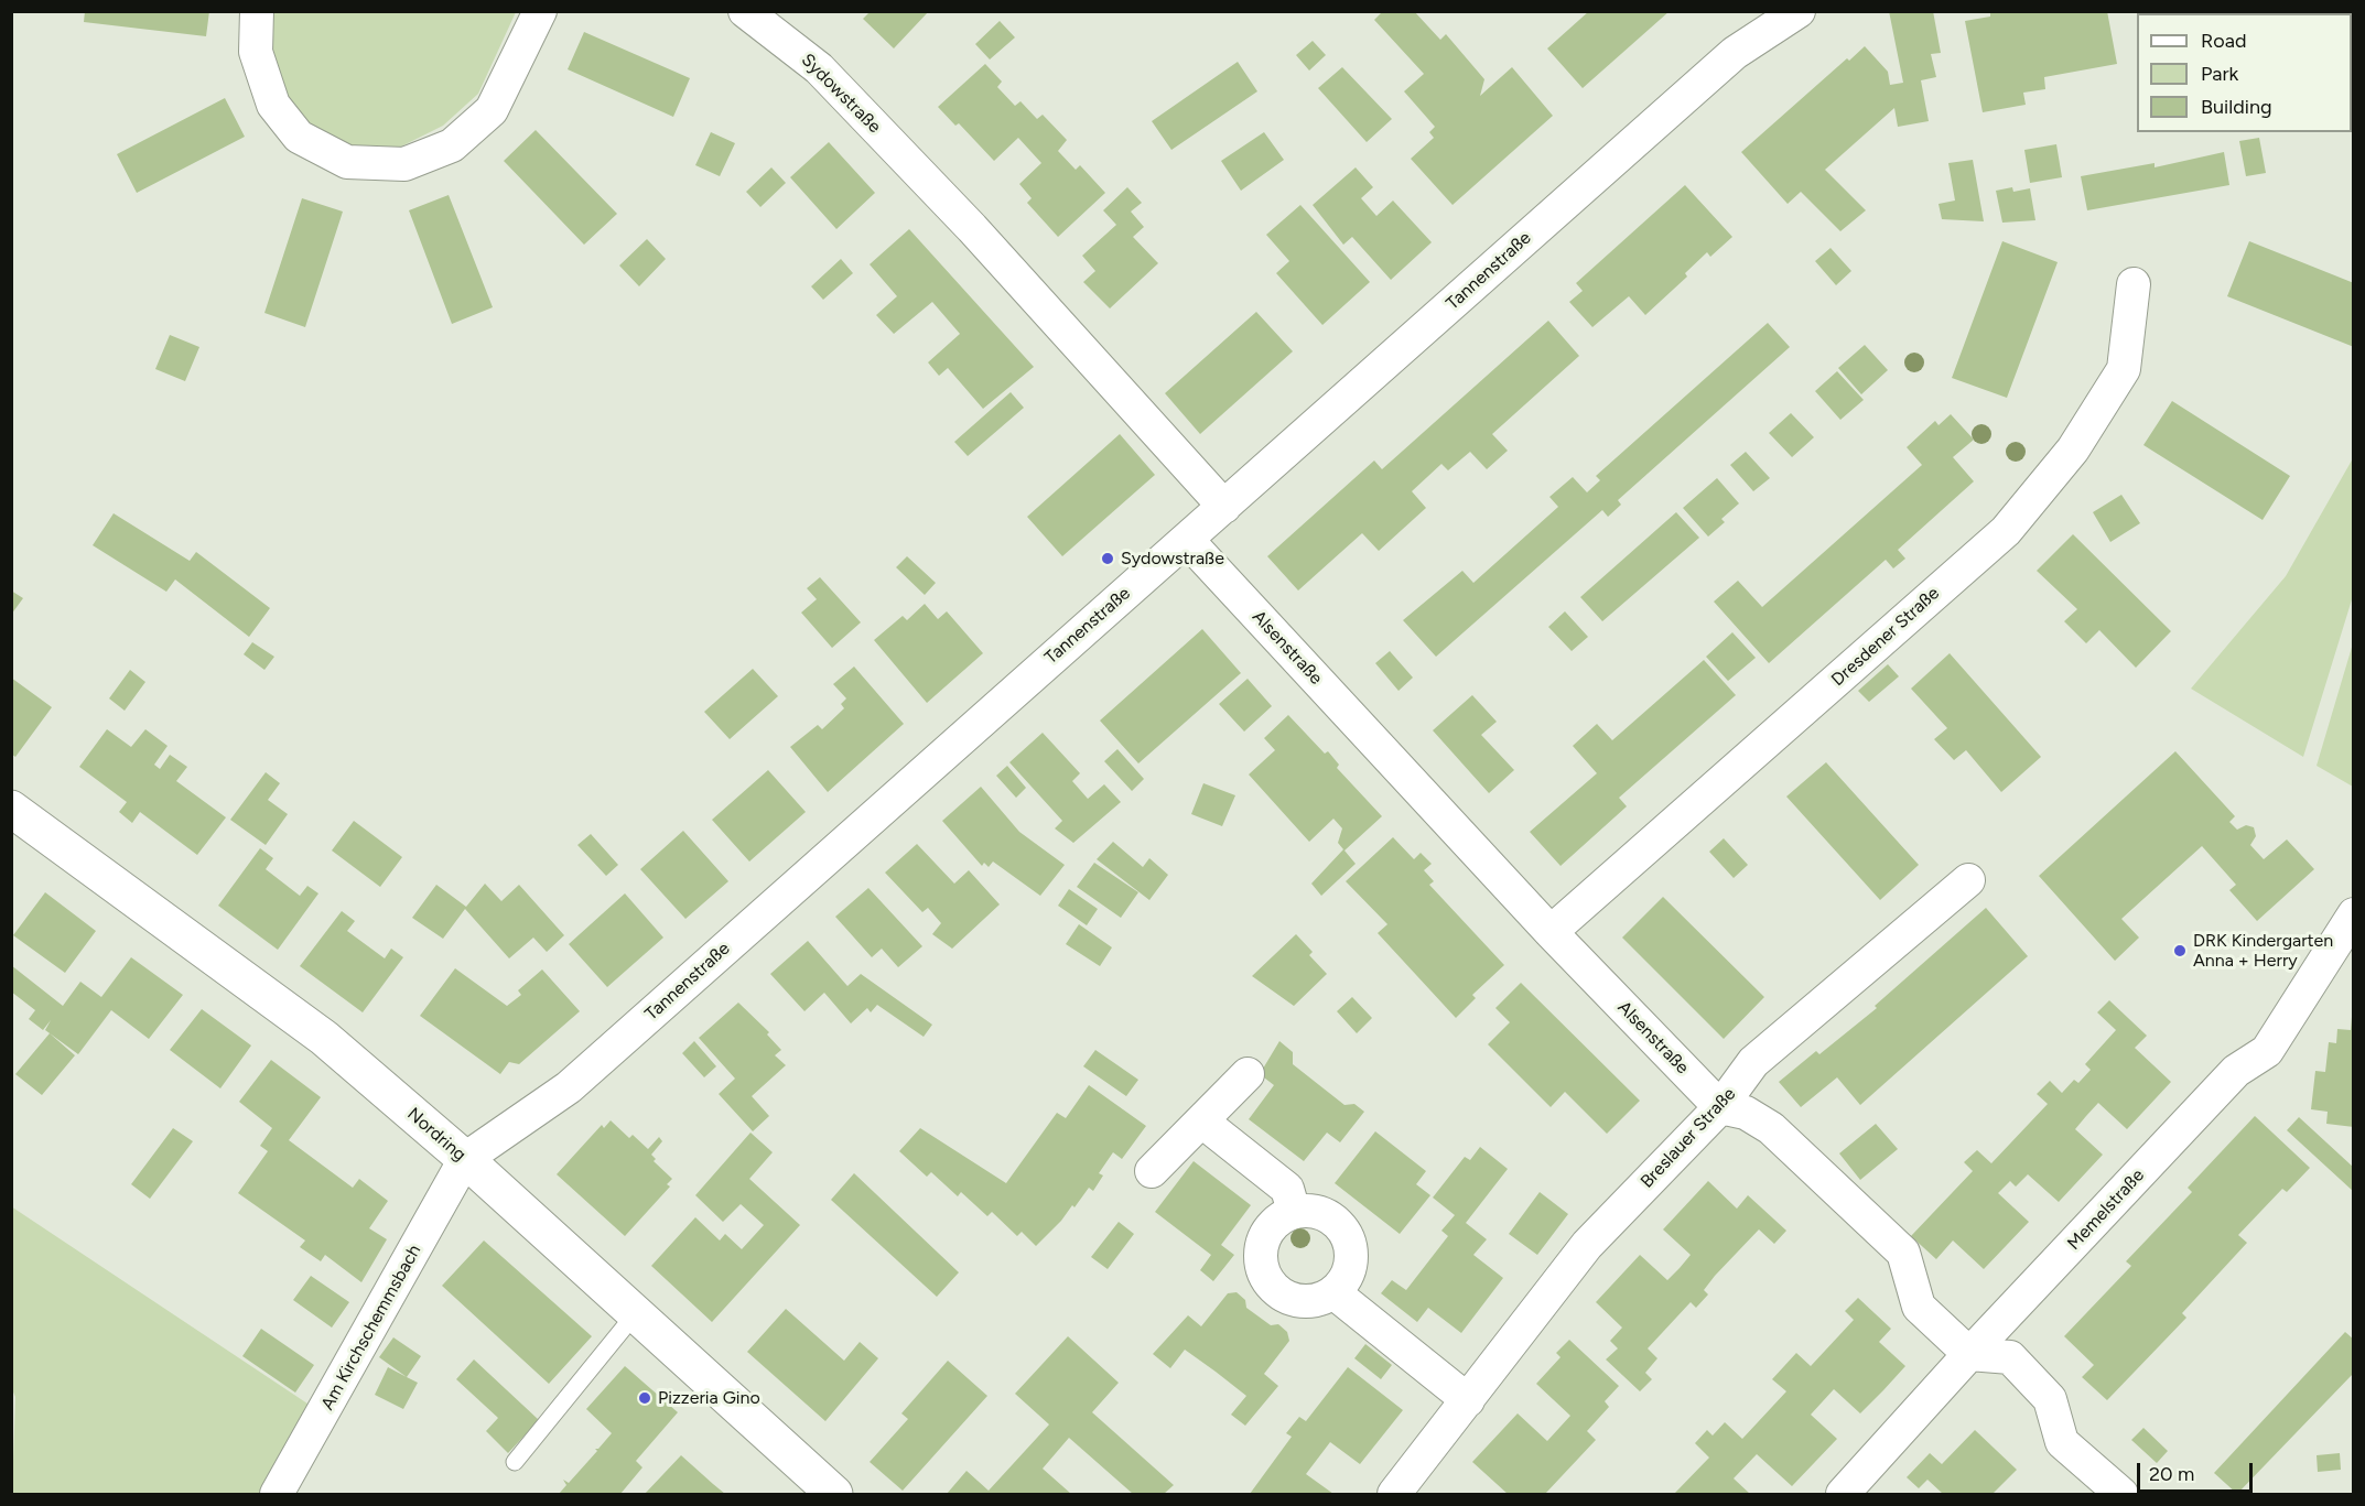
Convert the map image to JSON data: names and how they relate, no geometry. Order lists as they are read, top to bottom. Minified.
{"streets":{"street":["Sydowstraße","Tannenstraße","Dresdener Straße","Alsenstraße","Nordring","Breslauer Straße","Memelstraße","Am Kirchschemmsbach"]},"crossings":[["Sydowstraße","Tannenstraße"],["Tannenstraße","Alsenstraße"],["Tannenstraße","Nordring"],["Tannenstraße","Am Kirchschemmsbach"],["Dresdener Straße","Alsenstraße"],["Alsenstraße","Breslauer Straße"],["Alsenstraße","Memelstraße"],["Nordring","Am Kirchschemmsbach"]],"places":["Sydowstraße","DRK Kindergarten Anna + Herry","Pizzeria Gino"],"legend":["Road","Park","Building"],"scale_bar":"20 m"}
